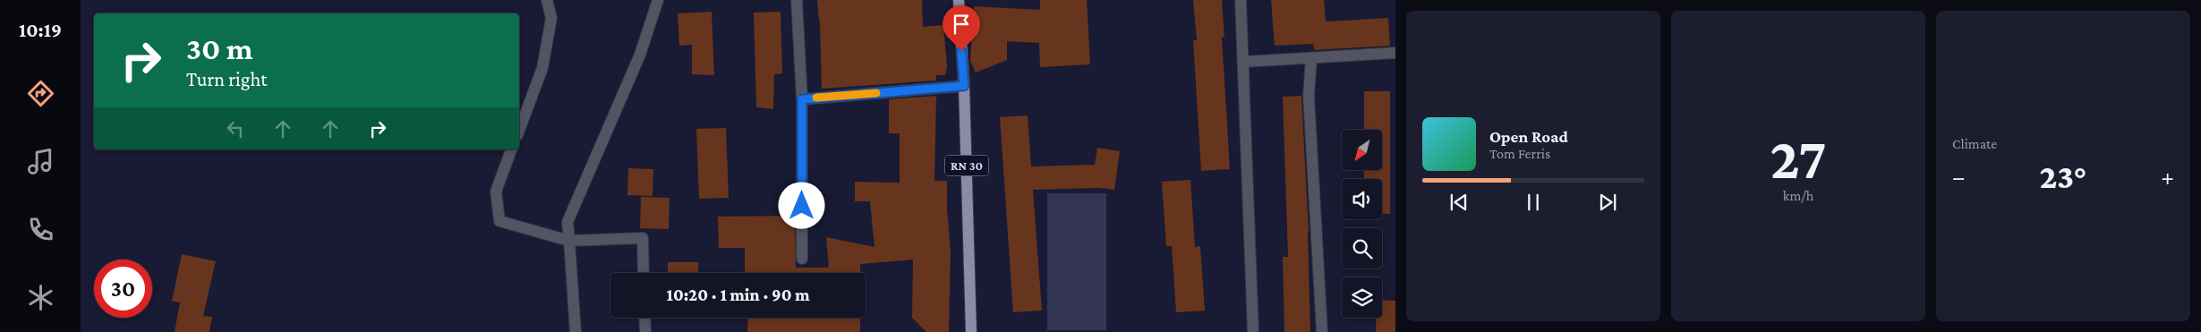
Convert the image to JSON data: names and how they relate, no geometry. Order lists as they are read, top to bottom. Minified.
{"streets":{"main road":["RN 30"]},"north":"bottom left","page":{"tabs":"10:19","tile":[["27","km/h"],"Climate"],"turn":["30 m","Turn right"],"song":["Open Road","Tom Ferris"],"heat":["−","23°","+"],"limit":"30","trip":"10:20 · 1 min · 90 m"}}
